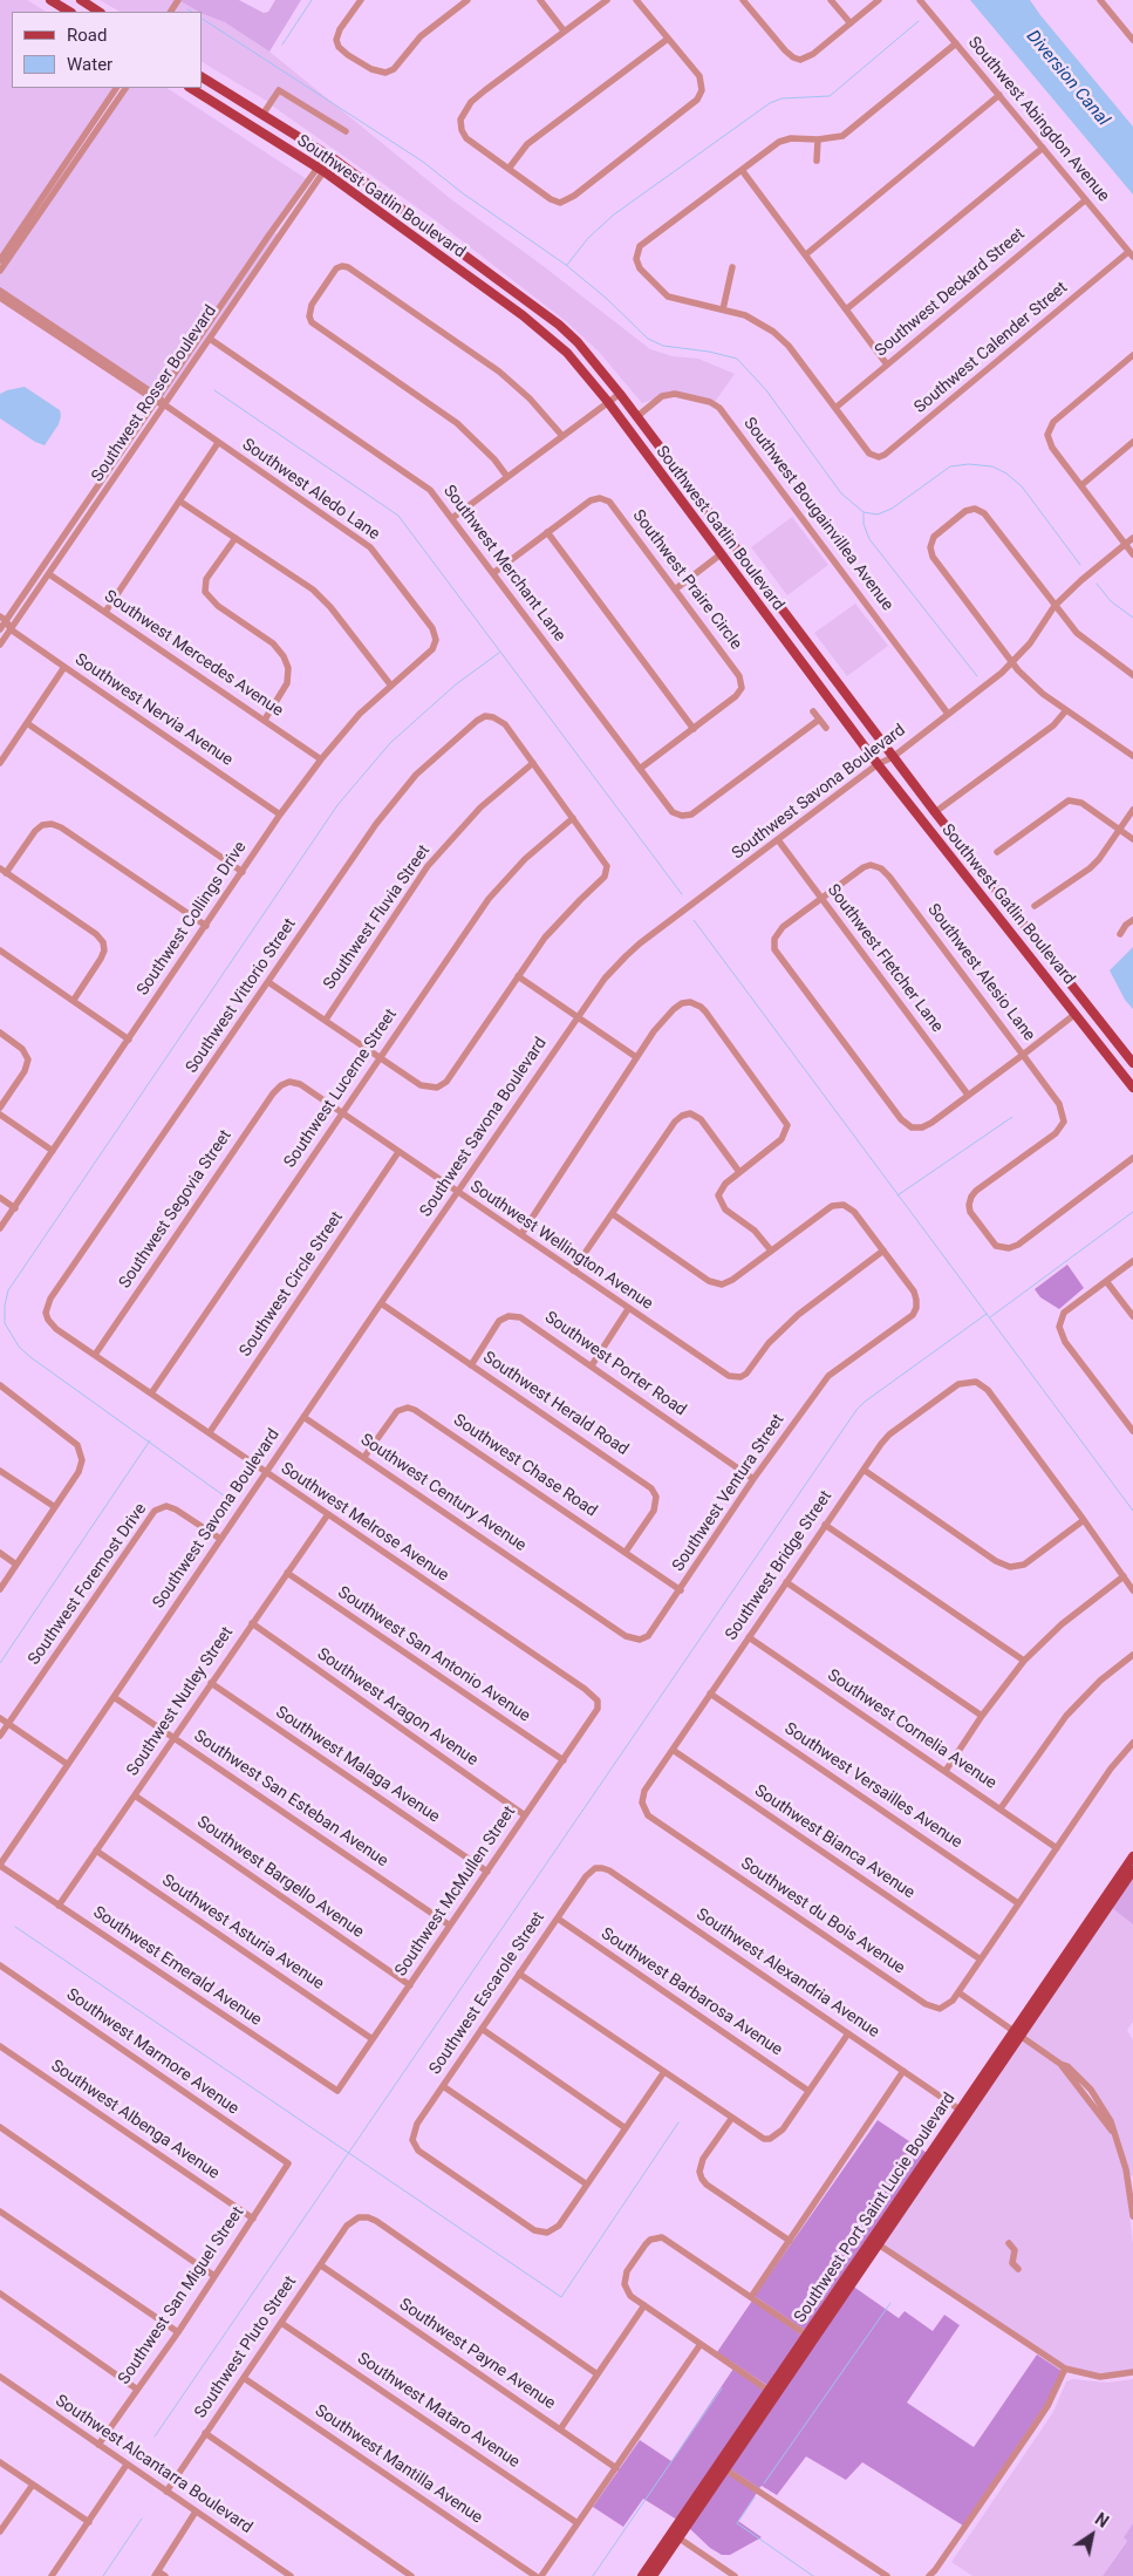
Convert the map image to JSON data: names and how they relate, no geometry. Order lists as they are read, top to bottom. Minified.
{"streets":{"main road":["Southwest Gatlin Boulevard","Southwest Port Saint Lucie Boulevard"],"street":["Southwest Abingdon Avenue","Southwest Deckard Street","Southwest Calender Street","Southwest Rosser Boulevard","Southwest Aledo Lane","Southwest Bougainvillea Avenue","Southwest Merchant Lane","Southwest Praire Circle","Southwest Mercedes Avenue","Southwest Nervia Avenue","Southwest Savona Boulevard","Southwest Fluvia Street","Southwest Collings Drive","Southwest Fletcher Lane","Southwest Alesio Lane","Southwest Vittorio Street","Southwest Lucerne Street","Southwest Segovia Street","Southwest Wellington Avenue","Southwest Circle Street","Southwest Porter Road","Southwest Herald Road","Southwest Chase Road","Southwest Century Avenue","Southwest Ventura Street","Southwest Melrose Avenue","Southwest Bridge Street","Southwest Foremost Drive","Southwest San Antonio Avenue","Southwest Nutley Street","Southwest Aragon Avenue","Southwest Cornelia Avenue","Southwest Malaga Avenue","Southwest Versailles Avenue","Southwest San Esteban Avenue","Southwest Bianca Avenue","Southwest Bargello Avenue","Southwest McMullen Street","Southwest du Bois Avenue","Southwest Asturia Avenue","Southwest Emerald Avenue","Southwest Alexandria Avenue","Southwest Barbarosa Avenue","Southwest Escarole Street","Southwest Marmore Avenue","Southwest Albenga Avenue","Southwest San Miguel Street","Southwest Pluto Street","Southwest Payne Avenue","Southwest Mataro Avenue","Southwest Alcantarra Boulevard","Southwest Mantilla Avenue"]},"crossings":[["Southwest Abingdon Avenue","Southwest Deckard Street"],["Southwest Abingdon Avenue","Southwest Calender Street"],["Southwest Gatlin Boulevard","Southwest Rosser Boulevard"],["Southwest Gatlin Boulevard","Southwest Bougainvillea Avenue"],["Southwest Gatlin Boulevard","Southwest Savona Boulevard"],["Southwest Deckard Street","Southwest Calender Street"],["Southwest Rosser Boulevard","Southwest Aledo Lane"],["Southwest Rosser Boulevard","Southwest Merchant Lane"],["Southwest Rosser Boulevard","Southwest Mercedes Avenue"],["Southwest Rosser Boulevard","Southwest Nervia Avenue"],["Southwest Aledo Lane","Southwest Collings Drive"],["Southwest Bougainvillea Avenue","Southwest Savona Boulevard"],["Southwest Merchant Lane","Southwest Praire Circle"],["Southwest Mercedes Avenue","Southwest Collings Drive"],["Southwest Nervia Avenue","Southwest Collings Drive"],["Southwest Savona Boulevard","Southwest Fletcher Lane"],["Southwest Savona Boulevard","Southwest Wellington Avenue"],["Southwest Savona Boulevard","Southwest Herald Road"],["Southwest Savona Boulevard","Southwest Century Avenue"],["Southwest Savona Boulevard","Southwest Melrose Avenue"],["Southwest Savona Boulevard","Southwest Foremost Drive"],["Southwest Savona Boulevard","Southwest San Esteban Avenue"],["Southwest Savona Boulevard","Southwest Emerald Avenue"],["Southwest Fluvia Street","Southwest Vittorio Street"],["Southwest Fletcher Lane","Southwest Alesio Lane"],["Southwest Vittorio Street","Southwest Melrose Avenue"],["Southwest Lucerne Street","Southwest Wellington Avenue"],["Southwest Lucerne Street","Southwest Melrose Avenue"],["Southwest Segovia Street","Southwest Wellington Avenue"],["Southwest Segovia Street","Southwest Melrose Avenue"],["Southwest Wellington Avenue","Southwest Circle Street"],["Southwest Wellington Avenue","Southwest Ventura Street"],["Southwest Circle Street","Southwest Melrose Avenue"],["Southwest Porter Road","Southwest Herald Road"],["Southwest Porter Road","Southwest Ventura Street"],["Southwest Herald Road","Southwest Chase Road"],["Southwest Chase Road","Southwest Century Avenue"],["Southwest Chase Road","Southwest Ventura Street"],["Southwest Century Avenue","Southwest Ventura Street"],["Southwest Melrose Avenue","Southwest Nutley Street"],["Southwest Melrose Avenue","Southwest McMullen Street"],["Southwest Bridge Street","Southwest Cornelia Avenue"],["Southwest Bridge Street","Southwest Versailles Avenue"],["Southwest Bridge Street","Southwest Bianca Avenue"],["Southwest Bridge Street","Southwest du Bois Avenue"],["Southwest San Antonio Avenue","Southwest Nutley Street"],["Southwest San Antonio Avenue","Southwest McMullen Street"],["Southwest Nutley Street","Southwest Aragon Avenue"],["Southwest Nutley Street","Southwest Malaga Avenue"],["Southwest Nutley Street","Southwest San Esteban Avenue"],["Southwest Nutley Street","Southwest Bargello Avenue"],["Southwest Nutley Street","Southwest Asturia Avenue"],["Southwest Nutley Street","Southwest Emerald Avenue"],["Southwest Aragon Avenue","Southwest McMullen Street"],["Southwest Cornelia Avenue","Southwest du Bois Avenue"],["Southwest Malaga Avenue","Southwest McMullen Street"],["Southwest Versailles Avenue","Southwest du Bois Avenue"],["Southwest San Esteban Avenue","Southwest McMullen Street"],["Southwest Bianca Avenue","Southwest du Bois Avenue"],["Southwest Bargello Avenue","Southwest McMullen Street"],["Southwest McMullen Street","Southwest Asturia Avenue"],["Southwest McMullen Street","Southwest Emerald Avenue"],["Southwest Alexandria Avenue","Southwest Escarole Street"],["Southwest Alexandria Avenue","Southwest Port Saint Lucie Boulevard"],["Southwest Barbarosa Avenue","Southwest Escarole Street"],["Southwest Marmore Avenue","Southwest San Miguel Street"],["Southwest Albenga Avenue","Southwest San Miguel Street"],["Southwest San Miguel Street","Southwest Alcantarra Boulevard"],["Southwest Pluto Street","Southwest Payne Avenue"],["Southwest Pluto Street","Southwest Mataro Avenue"],["Southwest Pluto Street","Southwest Alcantarra Boulevard"],["Southwest Pluto Street","Southwest Mantilla Avenue"]],"water":["Diversion Canal"],"legend":["Road","Water"],"north":"top right"}
